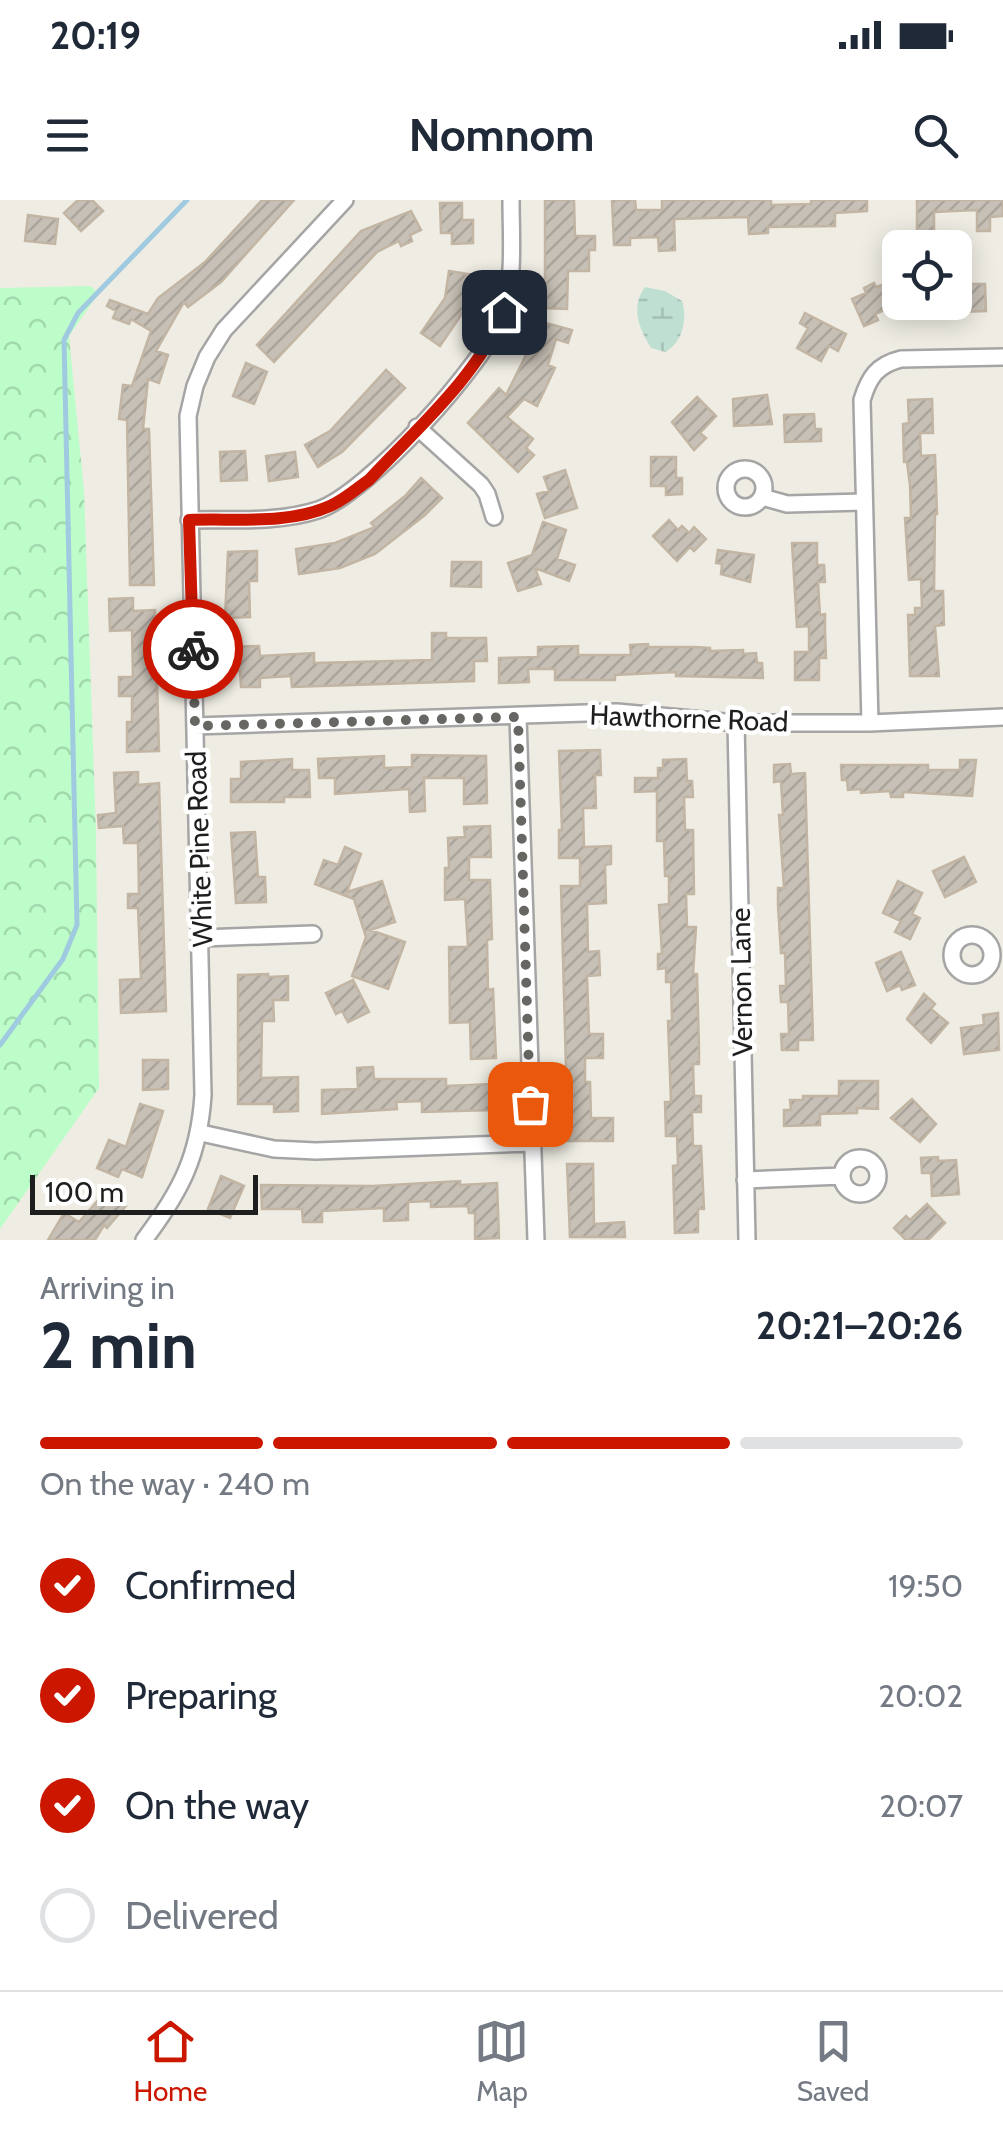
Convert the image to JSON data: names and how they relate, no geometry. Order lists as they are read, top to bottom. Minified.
{"streets":{"street":["Hawthorne Road","White Pine Road","Vernon Lane"]},"crossings":[["Hawthorne Road","White Pine Road"],["Hawthorne Road","Vernon Lane"]],"scale_bar":"100 m","page":{"status":"20:19","header":"Nomnom","scale":"100 m","heading":["2 min","Arriving in","20:21–20:26"],"bar":"On the way · 240 m","list":[["Confirmed","19:50"],["Preparing","20:02"],["On the way","20:07"],"Delivered"],"tabs":["Home","Map","Saved"]}}
